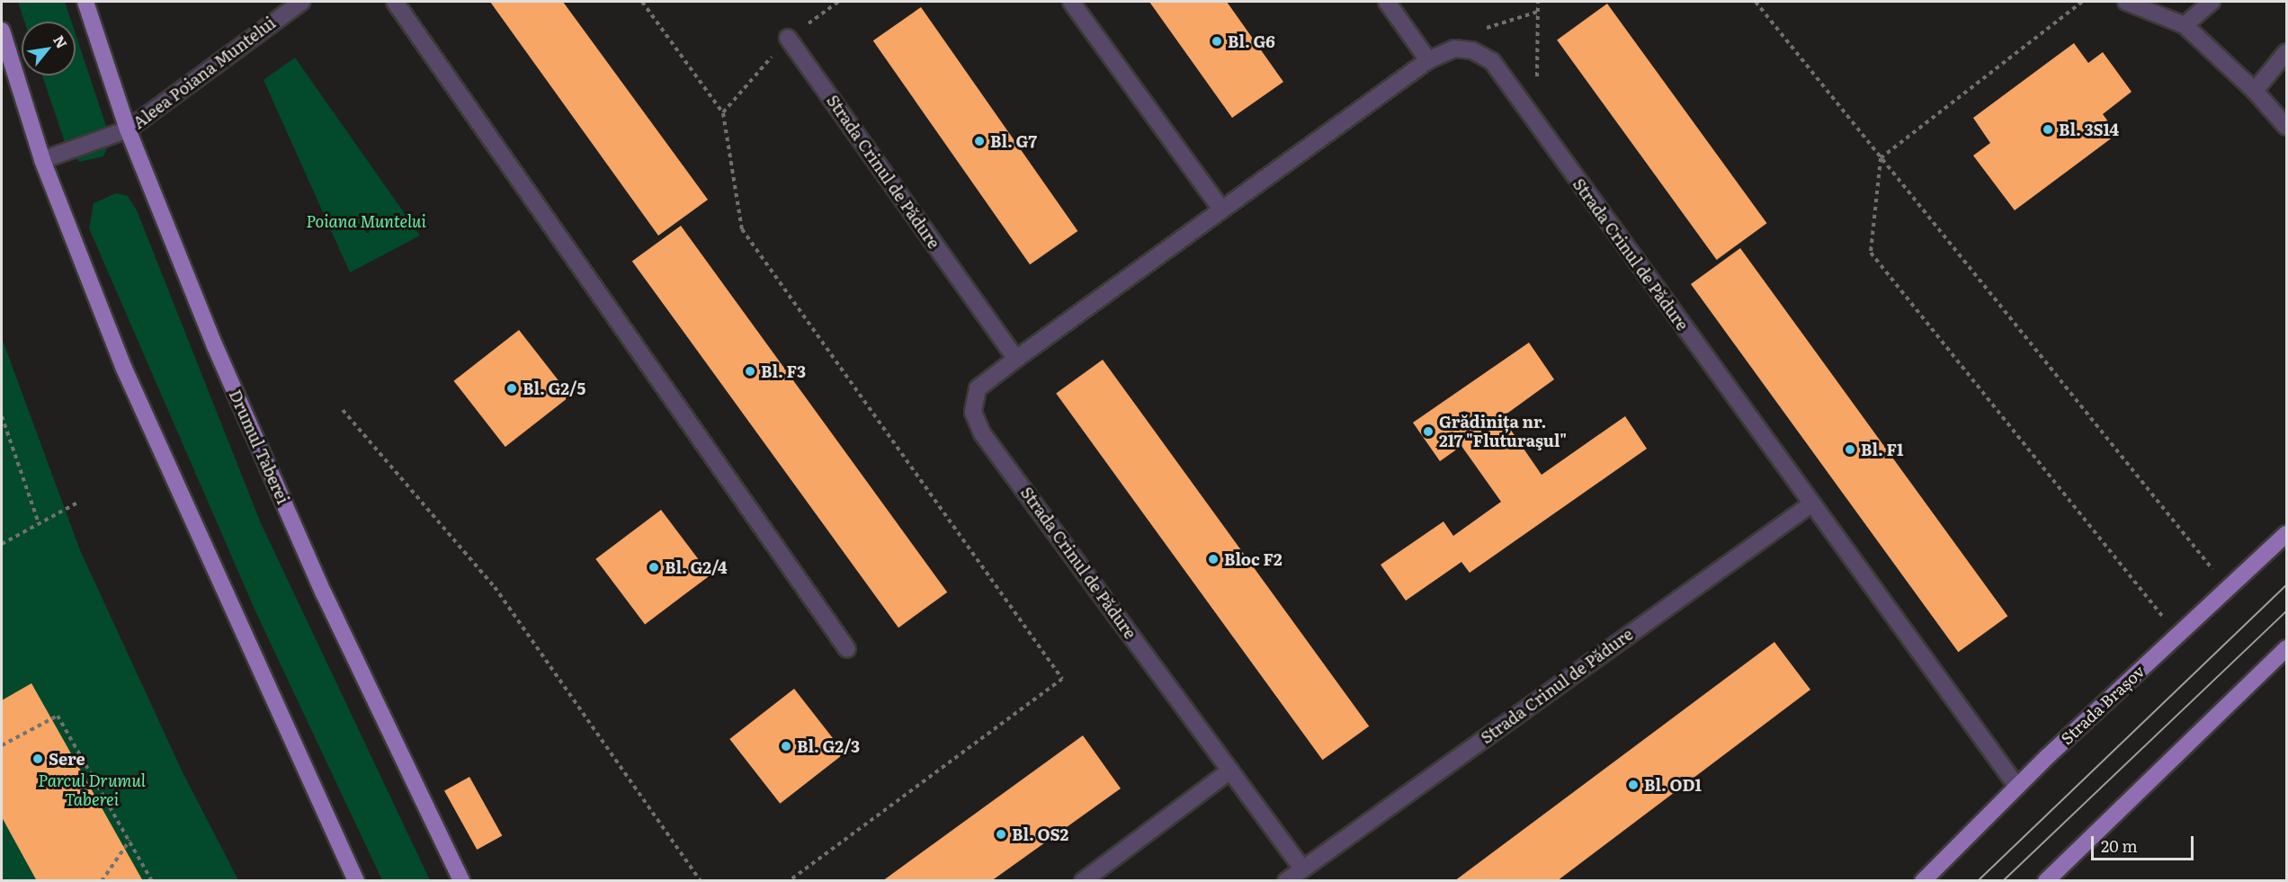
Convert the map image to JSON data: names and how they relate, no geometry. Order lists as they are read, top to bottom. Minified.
{"streets":{"main road":["Drumul Taberei","Strada Brașov"],"street":["Aleea Poiana Muntelui","Strada Crinul de Pădure"]},"crossings":[["Aleea Poiana Muntelui","Drumul Taberei"],["Strada Crinul de Pădure","Strada Brașov"]],"parks":["Poiana Muntelui","Parcul Drumul Taberei"],"places":["Bl. G6","Bl. 3S14","Bl. G7","Bl. F3","Bl. G2/5","Grădinița nr. 217 \"Fluturaşul\"","Bl. F1","Bloc F2","Bl. G2/4","Bl. G2/3","Sere","Bl. OD1","Bl. OS2"],"scale_bar":"20 m","north":"top right"}
